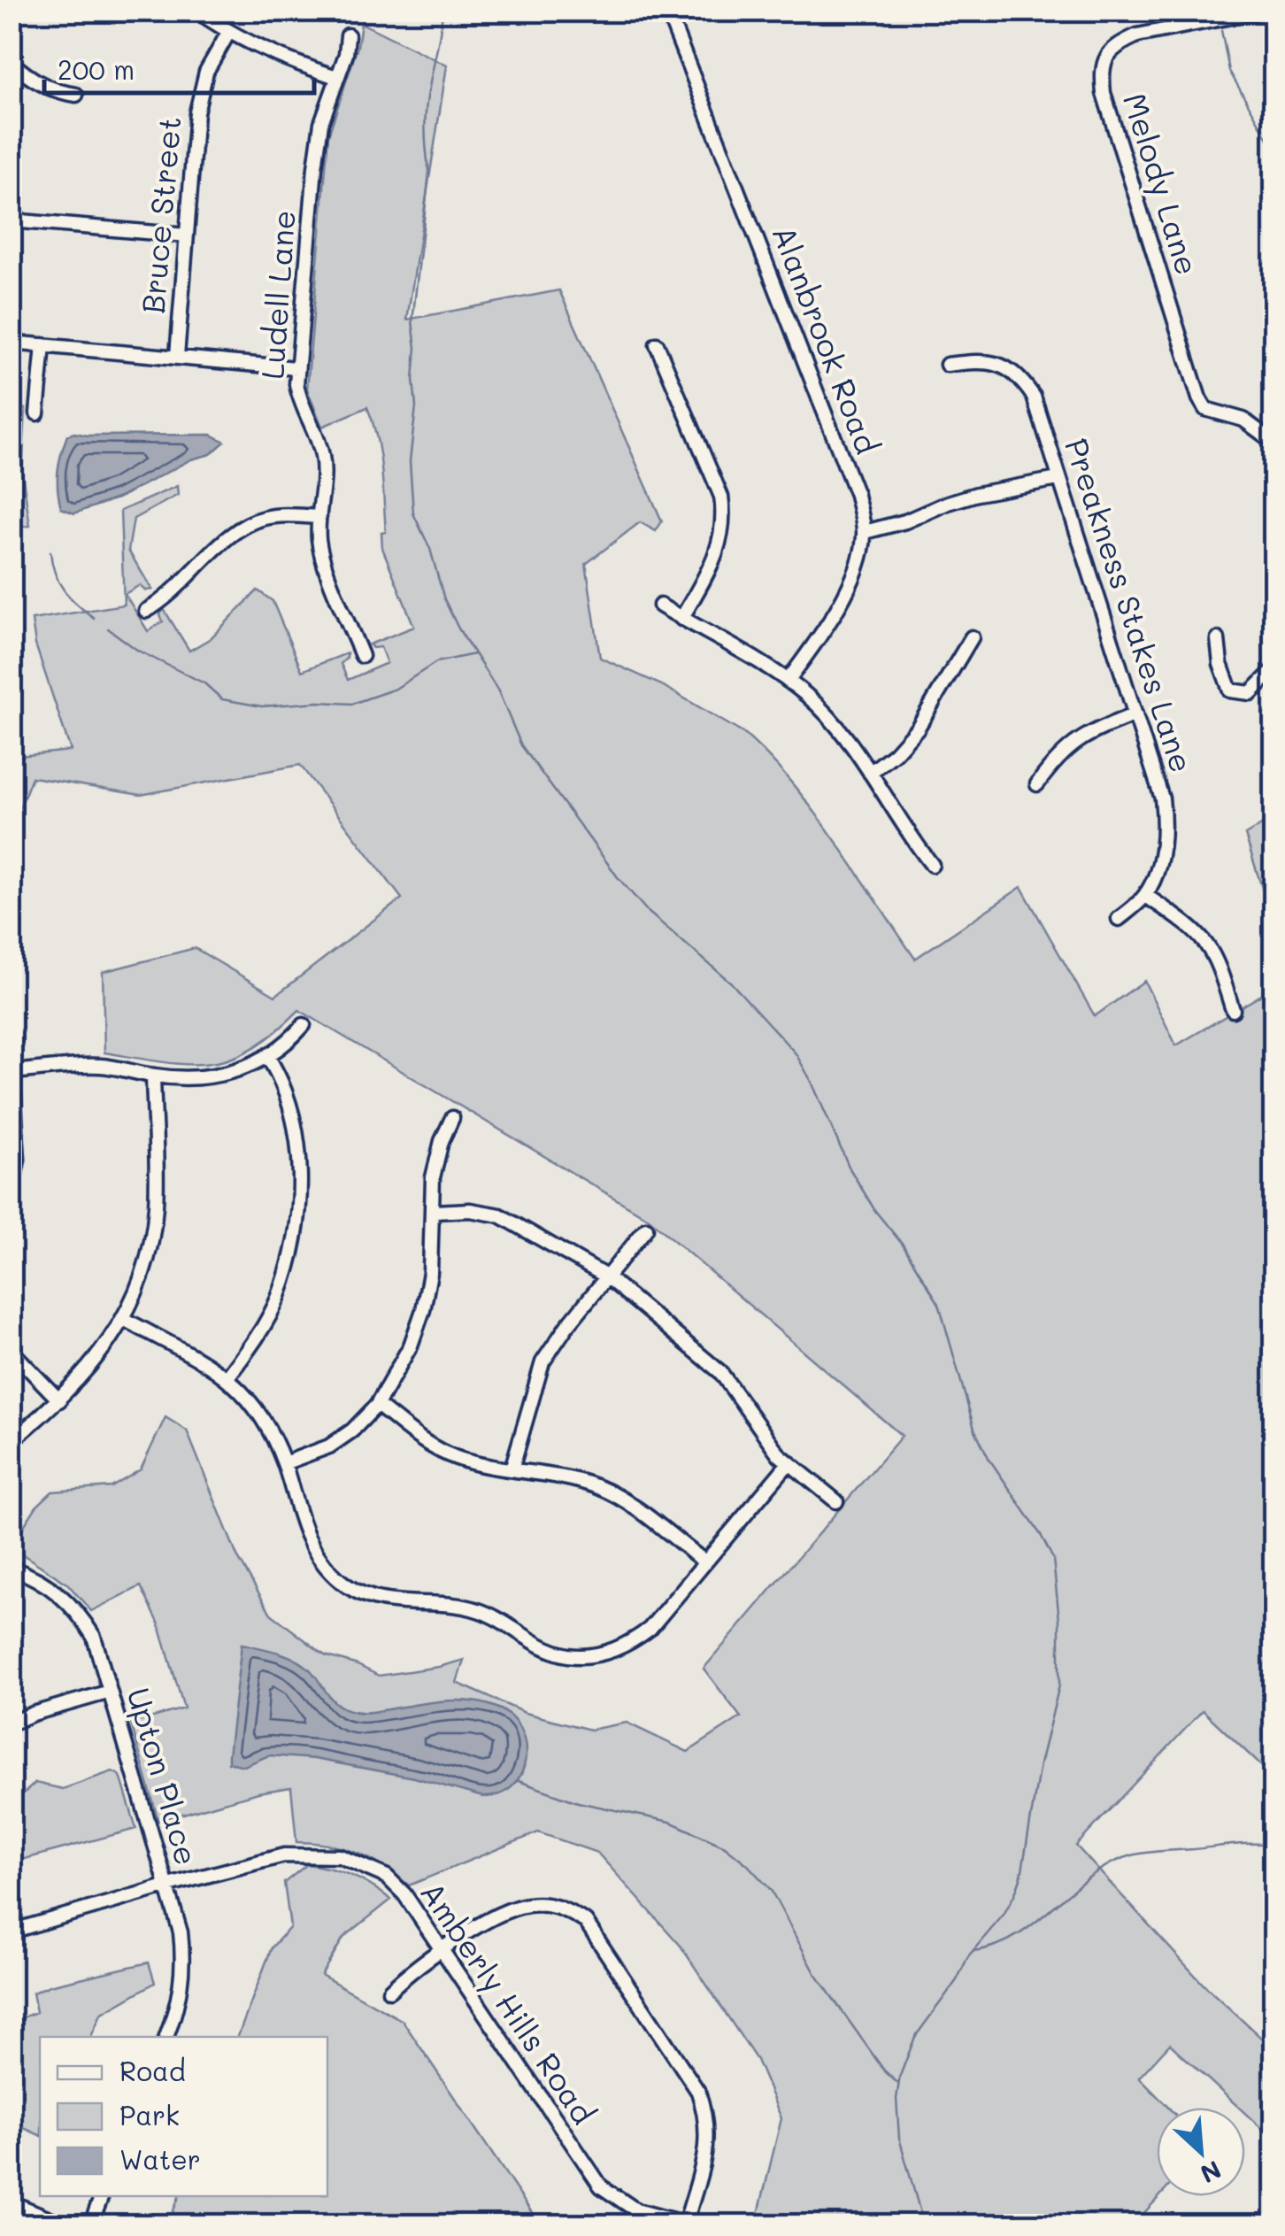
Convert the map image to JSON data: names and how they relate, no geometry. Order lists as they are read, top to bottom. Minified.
{"streets":{"street":["Melody Lane","Bruce Street","Ludell Lane","Alanbrook Road","Preakness Stakes Lane","Upton Place","Amberly Hills Road"]},"crossings":[["Upton Place","Amberly Hills Road"]],"legend":["Road","Park","Water"],"scale_bar":"200 m","north":"bottom right"}
